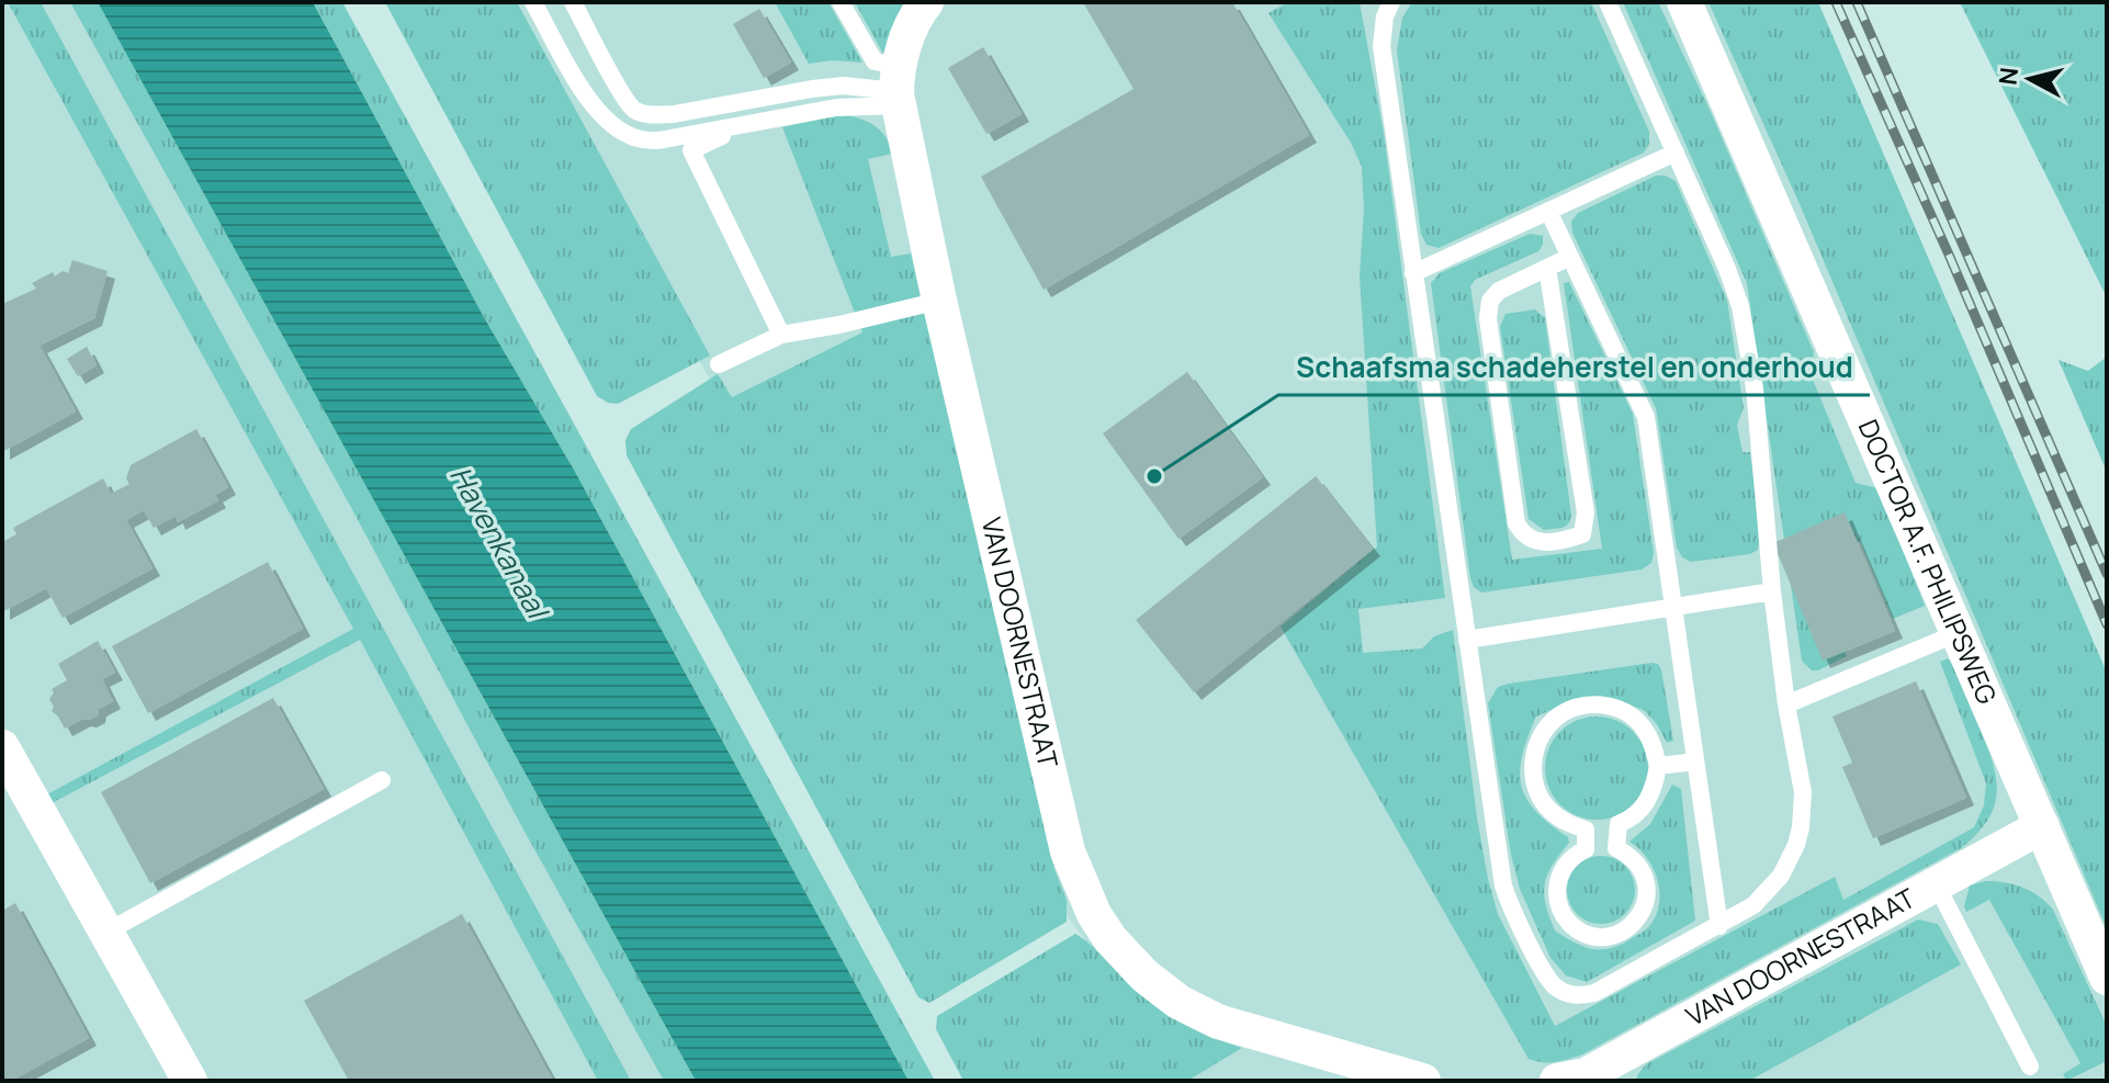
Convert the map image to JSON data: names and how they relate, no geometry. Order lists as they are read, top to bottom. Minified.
{"streets":{"street":["DOCTOR A.F. PHILIPSWEG","VAN DOORNESTRAAT"]},"crossings":[["DOCTOR A.F. PHILIPSWEG","VAN DOORNESTRAAT"]],"water":["Havenkanaal"],"places":["Schaafsma schadeherstel en onderhoud"],"north":"left"}
